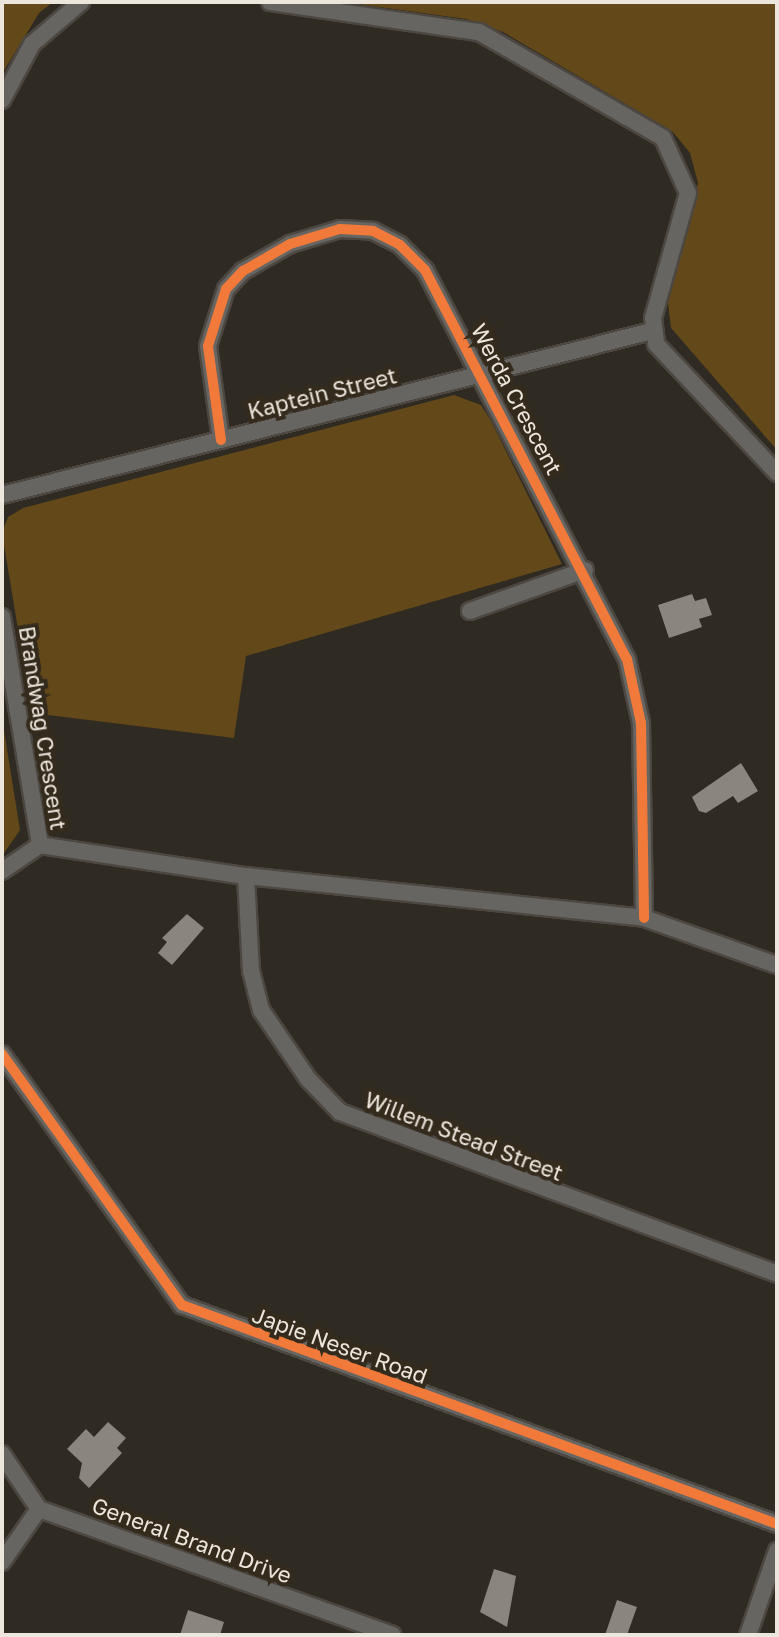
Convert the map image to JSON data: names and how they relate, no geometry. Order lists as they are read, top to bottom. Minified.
{"streets":{"street":["Kaptein Street","Werda Crescent","Brandwag Crescent","Willem Stead Street","Japie Neser Road","General Brand Drive"]},"crossings":[["Kaptein Street","Werda Crescent"]]}
